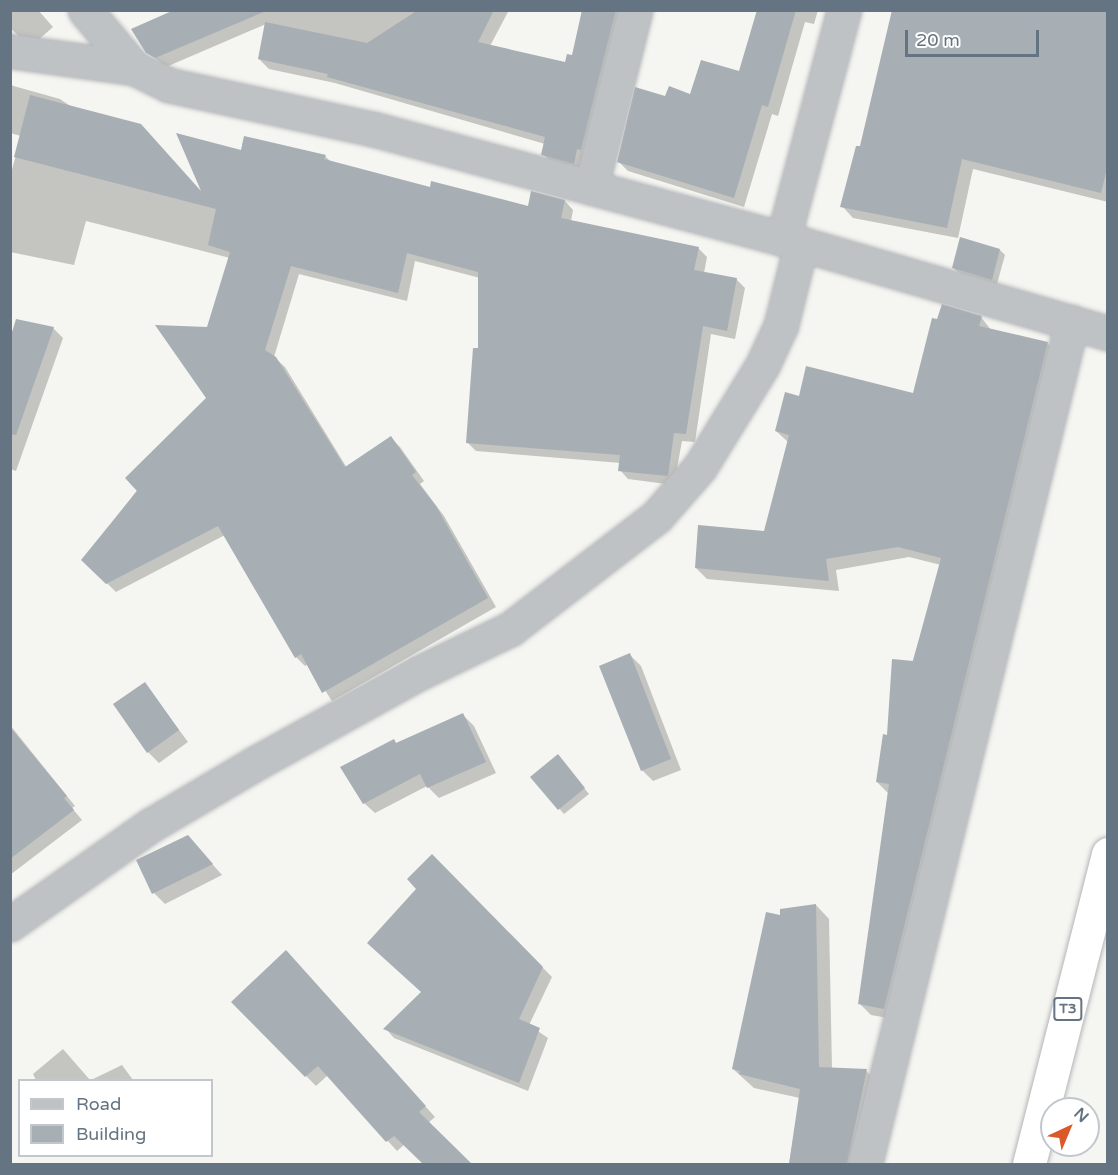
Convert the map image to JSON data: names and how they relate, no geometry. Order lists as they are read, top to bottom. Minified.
{"streets":{"highway":["T3"]},"legend":["Road","Building"],"scale_bar":"20 m","north":"top right"}
